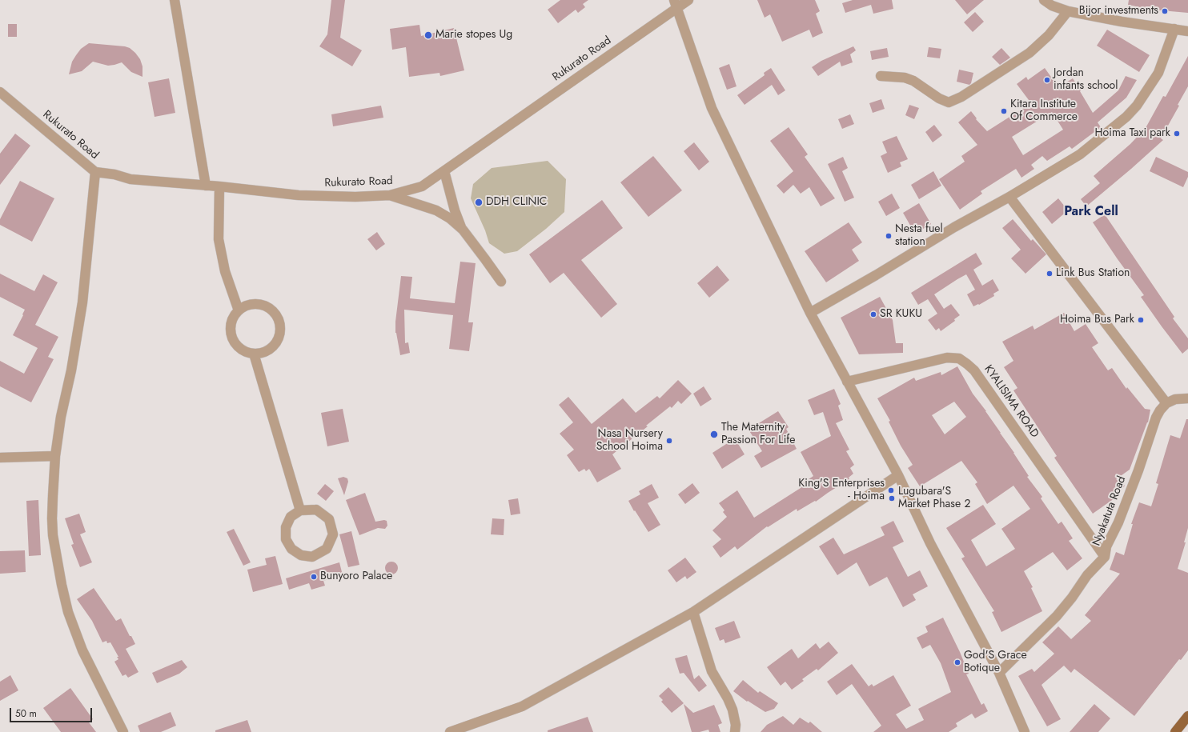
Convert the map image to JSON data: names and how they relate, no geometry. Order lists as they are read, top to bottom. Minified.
{"streets":{"street":["Rukurato Road","KYALISIMA ROAD","Nyakatuta Road"]},"crossings":[["KYALISIMA ROAD","Nyakatuta Road"]],"districts":["Park Cell"],"places":["Bijor investments","Marie stopes Ug","Jordan infants school","Kitara Institute Of Commerce","Hoima Taxi park","DDH CLINIC","Nesta fuel station","Link Bus Station","SR KUKU","Hoima Bus Park","The Maternity Passion For Life","Nasa Nursery School Hoima","King'S Enterprises - Hoima","Lugubara'S Market Phase 2","Bunyoro Palace","God'S Grace Botique"],"scale_bar":"50 m"}
